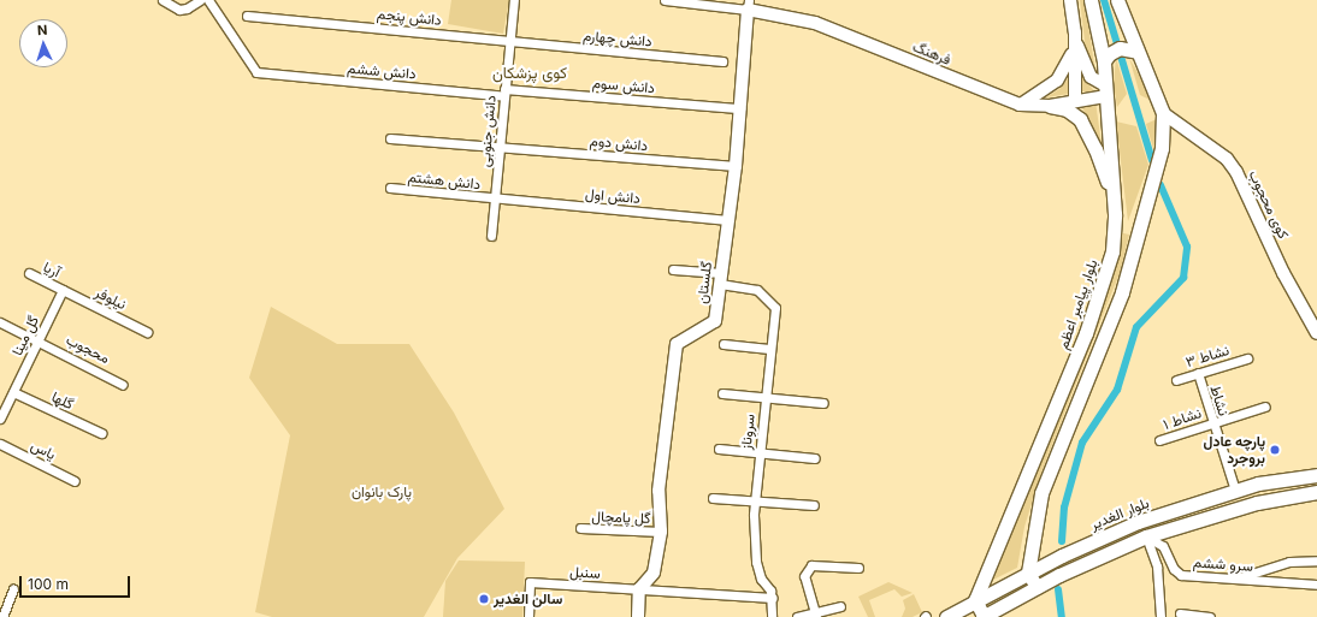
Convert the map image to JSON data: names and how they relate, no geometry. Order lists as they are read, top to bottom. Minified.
{"streets":{"main road":["بلوار پیامبر اعظم","بلوار الغدیر"],"street":["دانش پنجم","دانش چهارم","فرهنگ","دانش ششم","دانش سوم","دانش جنوبی","دانش دوم","دانش هشتم","دانش اول","کوی محجوب","آریا","گلستان","نیلوفر","گل مینا","محجوب","نشاط ۳","گلها","نشاط","نشاط ۱","سروناز","یاس","گل پامچال","سرو ششم","سنبل"]},"crossings":[["دانش پنجم","دانش چهارم"],["دانش پنجم","دانش جنوبی"],["دانش چهارم","دانش جنوبی"],["فرهنگ","گلستان"],["فرهنگ","بلوار پیامبر اعظم"],["دانش ششم","دانش سوم"],["دانش ششم","دانش جنوبی"],["دانش سوم","دانش جنوبی"],["دانش سوم","گلستان"],["دانش جنوبی","دانش دوم"],["دانش جنوبی","دانش هشتم"],["دانش جنوبی","دانش اول"],["دانش دوم","گلستان"],["دانش هشتم","دانش اول"],["دانش اول","گلستان"],["آریا","نیلوفر"],["آریا","گل مینا"],["گلستان","سروناز"],["گلستان","گل پامچال"],["گلستان","سنبل"],["نیلوفر","گل مینا"],["بلوار پیامبر اعظم","بلوار الغدیر"],["گل مینا","محجوب"],["گل مینا","گلها"],["نشاط ۳","نشاط"],["نشاط","نشاط ۱"],["نشاط","بلوار الغدیر"],["سروناز","سنبل"]],"districts":["کوی پزشکان"],"parks":["پارک بانوان"],"places":["پارچه عادل بروجرد","سالن الغدیر"],"scale_bar":"100 m","north":"top"}
